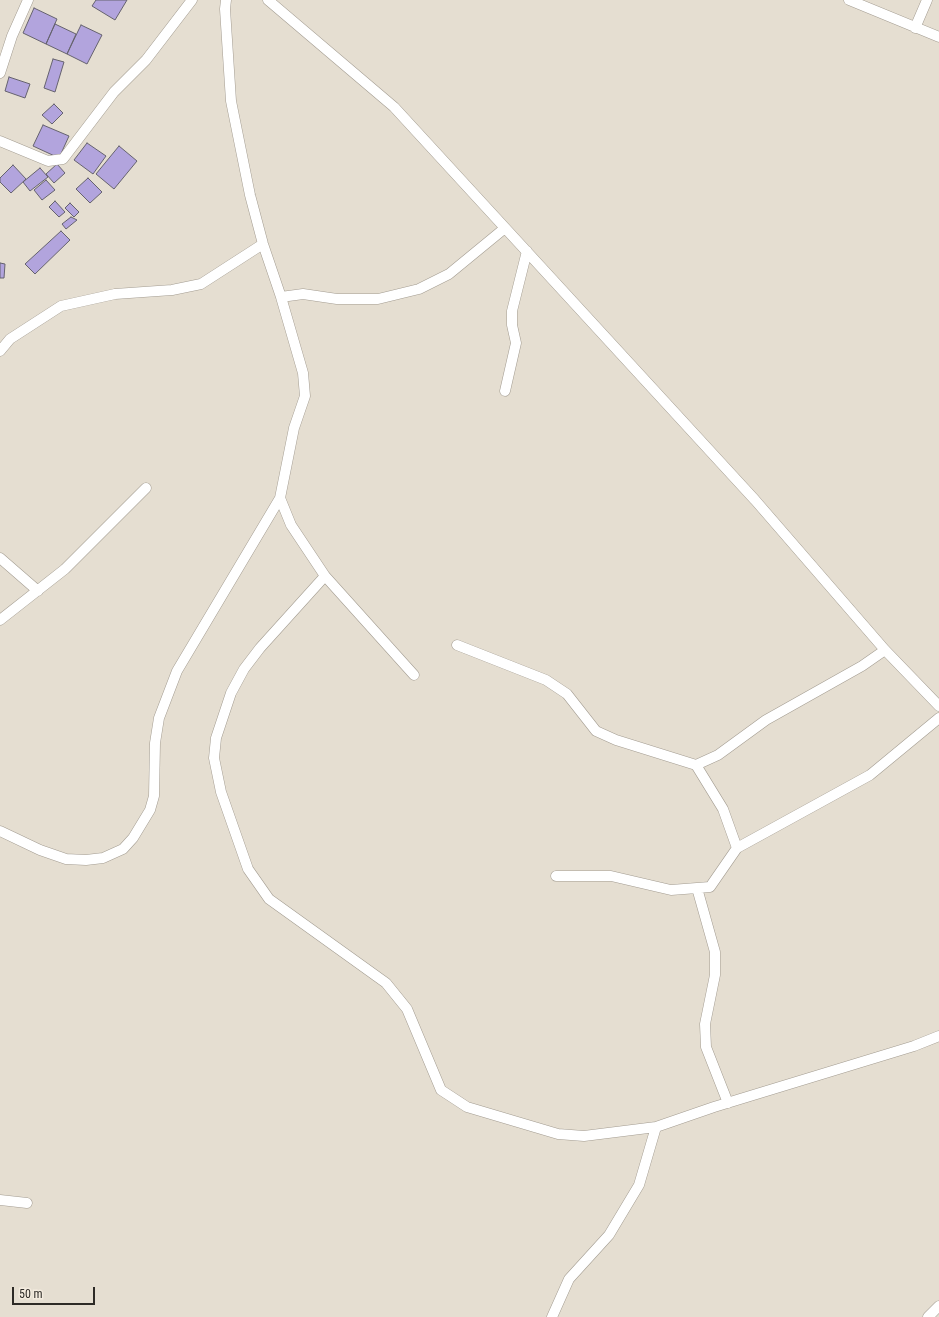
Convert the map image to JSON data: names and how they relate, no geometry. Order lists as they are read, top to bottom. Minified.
{"scale_bar":"50 m"}
